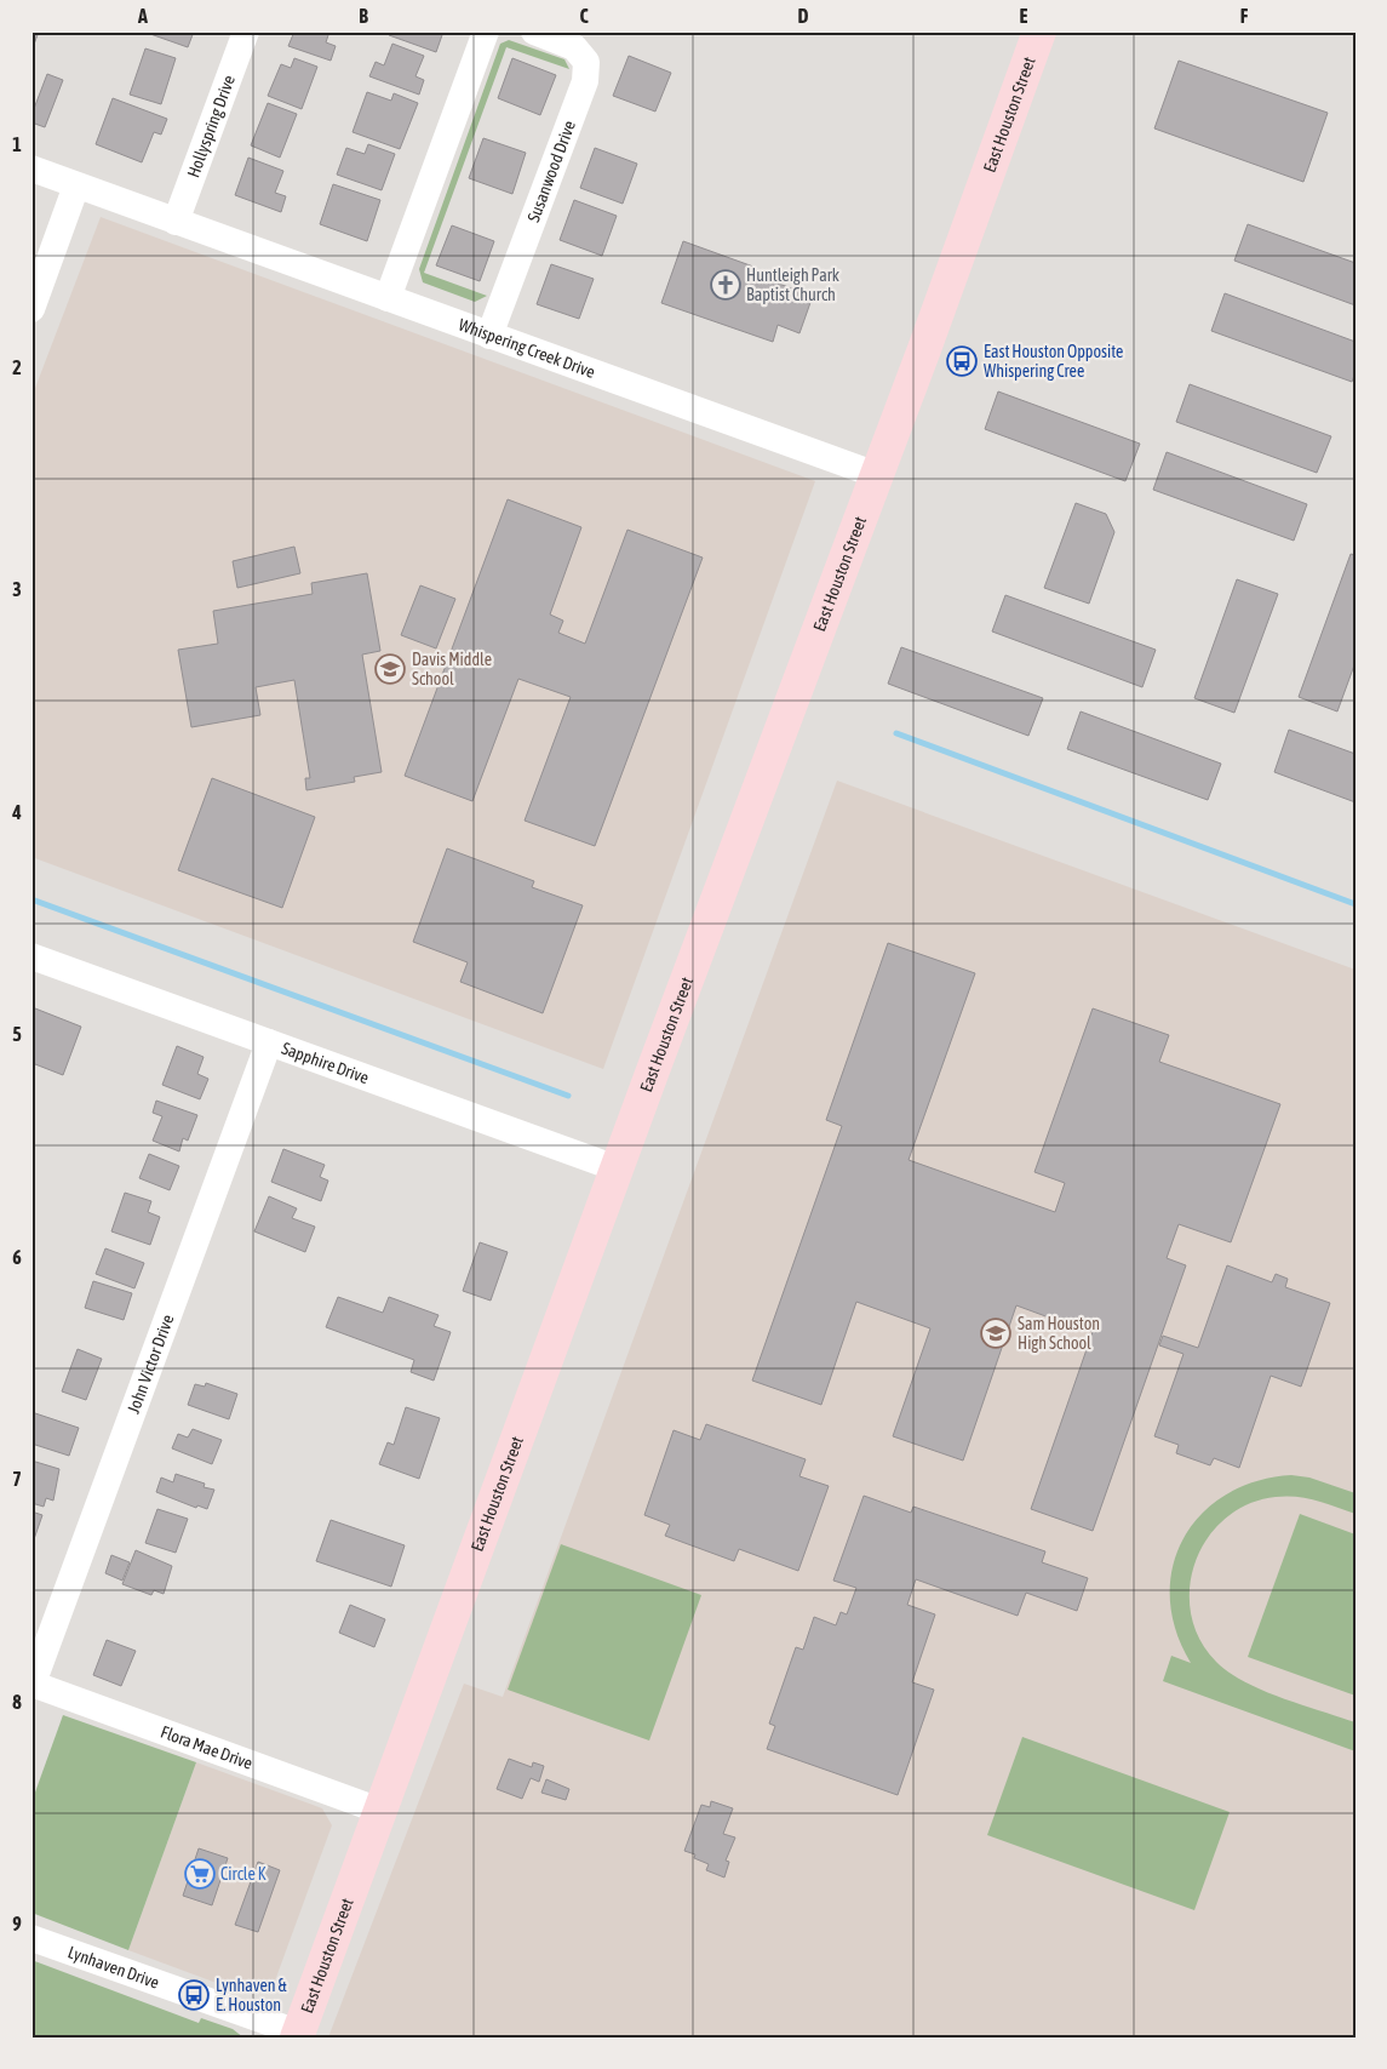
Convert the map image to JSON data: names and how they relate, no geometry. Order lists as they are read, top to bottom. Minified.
{"streets":{"main road":["East Houston Street"],"street":["Hollyspring Drive","Susanwood Drive","Whispering Creek Drive","Sapphire Drive","John Victor Drive","Flora Mae Drive","Lynhaven Drive"]},"crossings":[["East Houston Street","Whispering Creek Drive"],["East Houston Street","Sapphire Drive"],["East Houston Street","Flora Mae Drive"],["East Houston Street","Lynhaven Drive"],["Hollyspring Drive","Whispering Creek Drive"],["Susanwood Drive","Whispering Creek Drive"],["Sapphire Drive","John Victor Drive"],["John Victor Drive","Flora Mae Drive"]],"places":{"church":["Huntleigh Park Baptist Church"],"bus stop":["East Houston Opposite Whispering Cree","Lynhaven & E. Houston"],"school or university":["Davis Middle School","Sam Houston High School"],"supermarket":["Circle K"]},"grid":{"columns":["A","B","C","D","E","F"],"rows":["1","2","3","4","5","6","7","8","9"]}}
